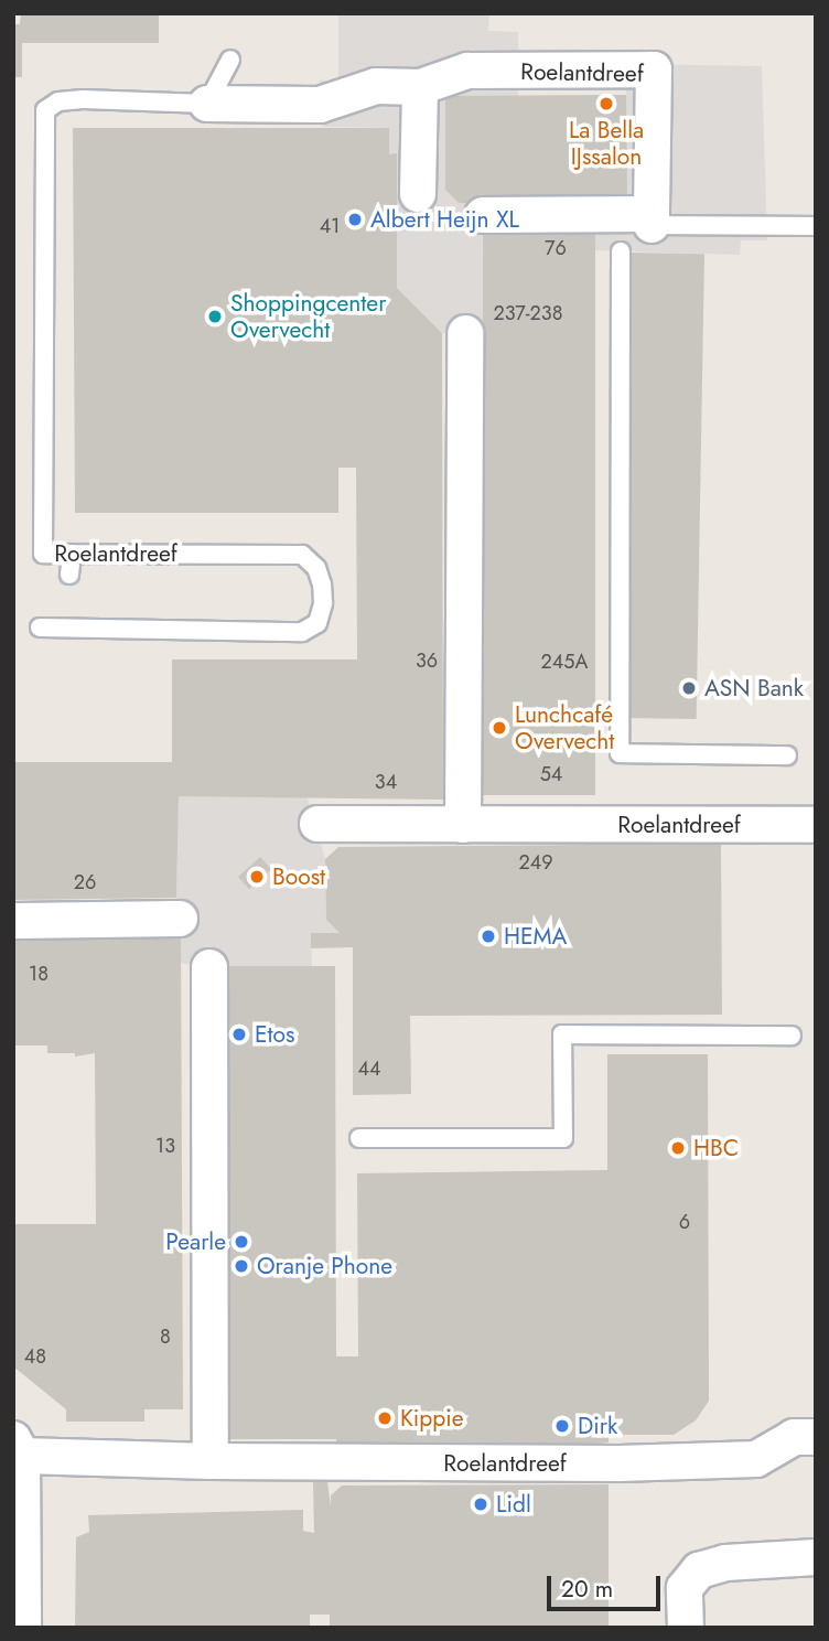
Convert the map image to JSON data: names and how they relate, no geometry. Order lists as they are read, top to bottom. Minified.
{"streets":{"street":["Roelantdreef"]},"places":["La Bella IJssalon","Albert Heijn XL","Shoppingcenter Overvecht","ASN Bank","Lunchcafé Overvecht","Boost","HEMA","Etos","HBC","Pearle","Oranje Phone","Kippie","Dirk","Lidl"],"house_numbers":["41","76","237-238","36","245A","54","34","249","26","18","44","13","6","8","48"],"scale_bar":"20 m"}
